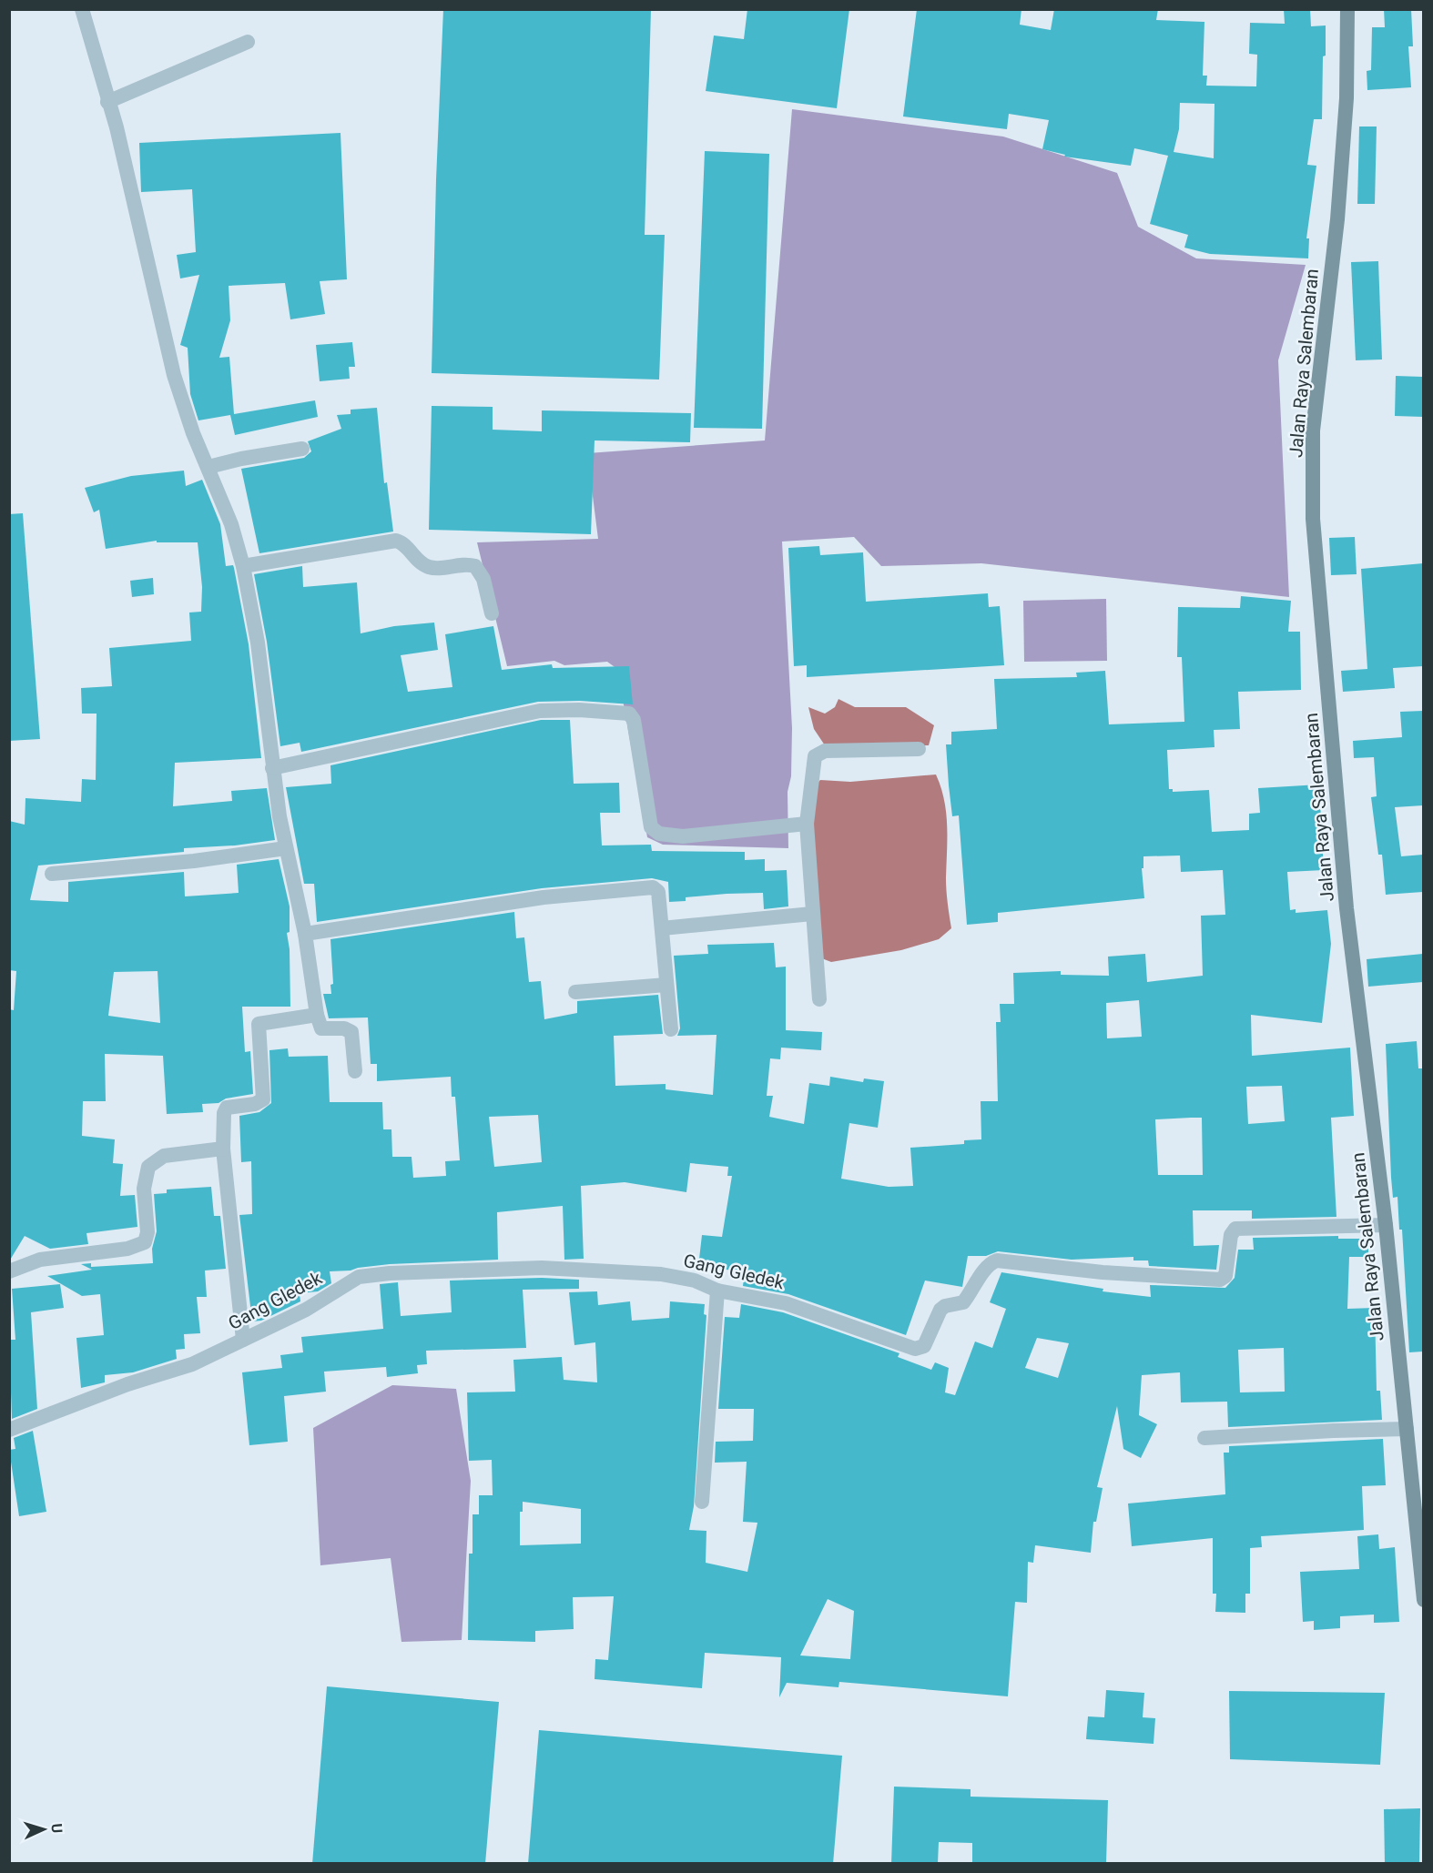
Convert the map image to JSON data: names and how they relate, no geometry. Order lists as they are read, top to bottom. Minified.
{"streets":{"main road":["Jalan Raya Salembaran"],"street":["Gang Gledek"]},"crossings":[["Jalan Raya Salembaran","Gang Gledek"]],"north":"right"}
